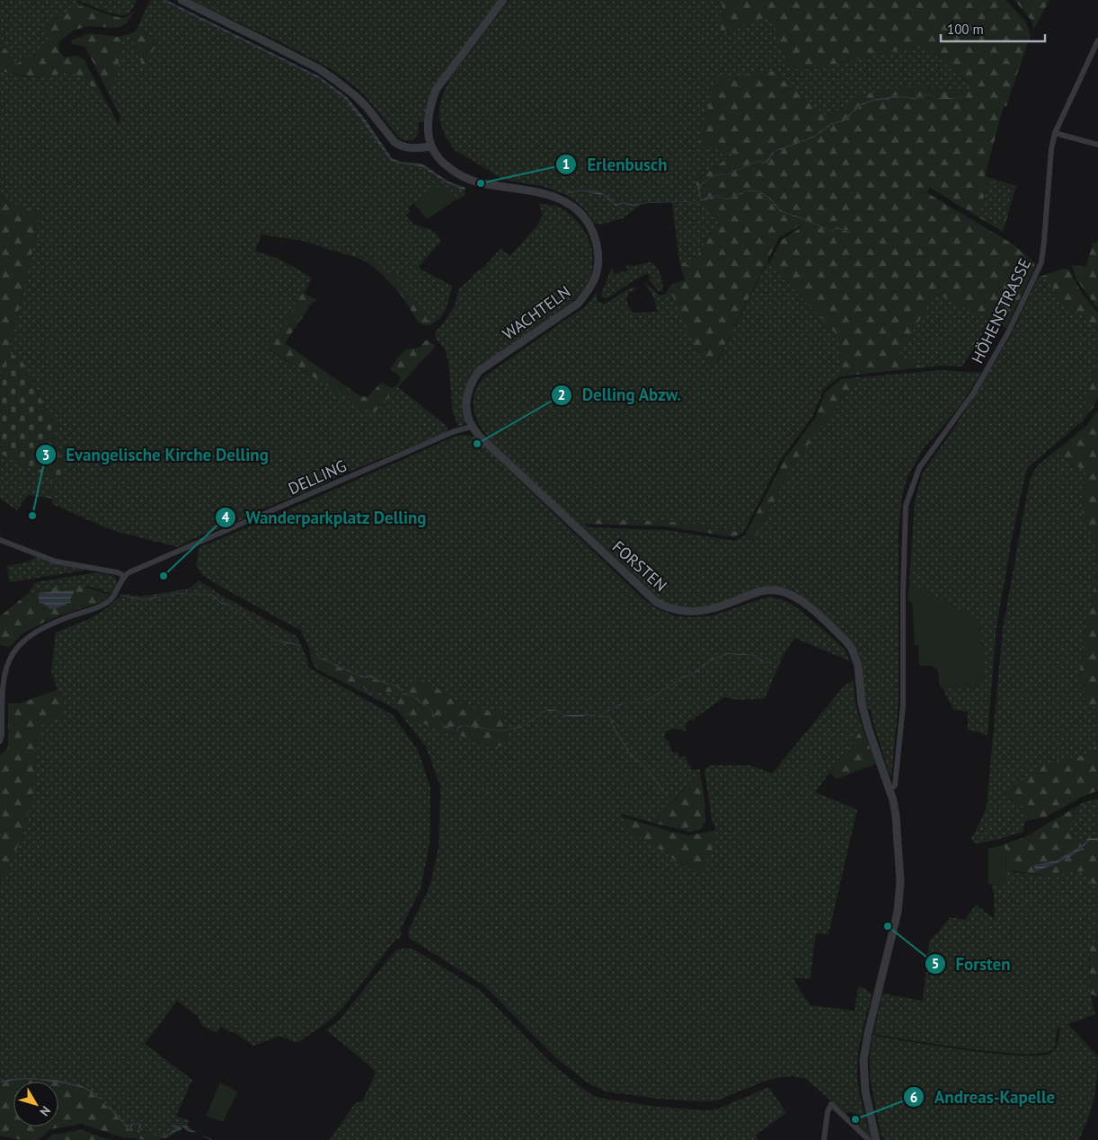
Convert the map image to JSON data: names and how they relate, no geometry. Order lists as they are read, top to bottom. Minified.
{"streets":{"street":["HÖHENSTRASSE","WACHTELN","DELLING","FORSTEN"]},"crossings":[["HÖHENSTRASSE","FORSTEN"],["WACHTELN","DELLING"],["WACHTELN","FORSTEN"],["DELLING","FORSTEN"]],"places":["Erlenbusch","Delling Abzw.","Evangelische Kirche Delling","Wanderparkplatz Delling","Forsten","Andreas-Kapelle"],"scale_bar":"100 m","north":"bottom right"}
